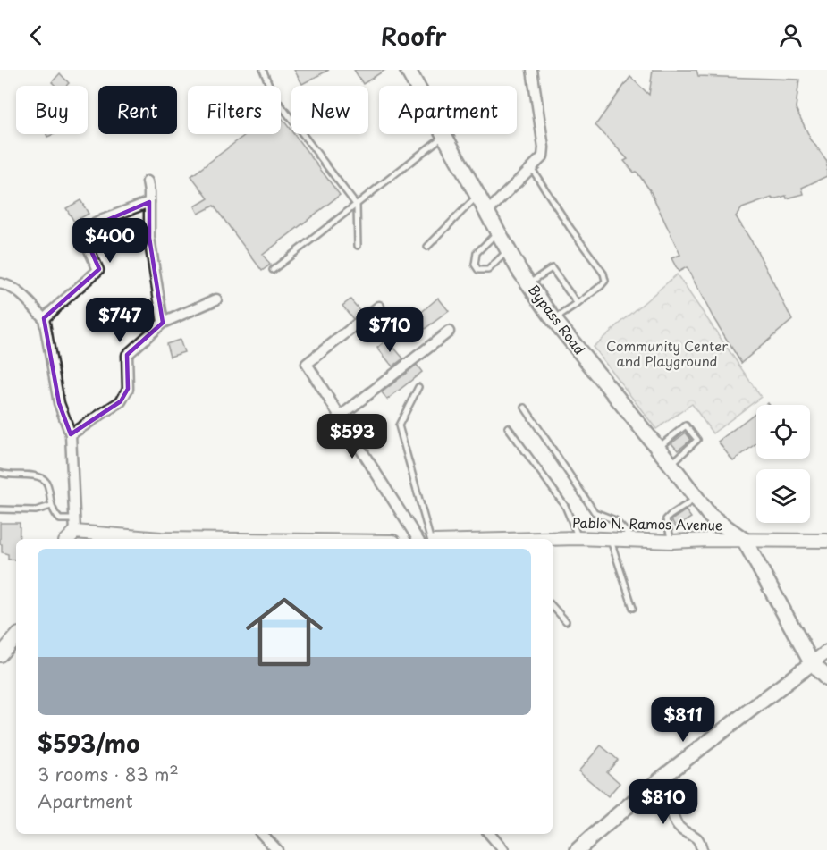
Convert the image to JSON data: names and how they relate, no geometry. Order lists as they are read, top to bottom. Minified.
{"streets":{"main road":["Bypass Road"],"street":["Pablo N. Ramos Avenue"]},"crossings":[["Bypass Road","Pablo N. Ramos Avenue"]],"parks":["Community Center and Playground"],"page":{"header":"Roofr","chip":["Buy","Rent","Filters","New","Apartment"],"price":["$400","$747","$710","$593","$811","$810"],"list":[{"name":"$593/mo","note":"3 rooms · 83 m² · Apartment"}]}}
